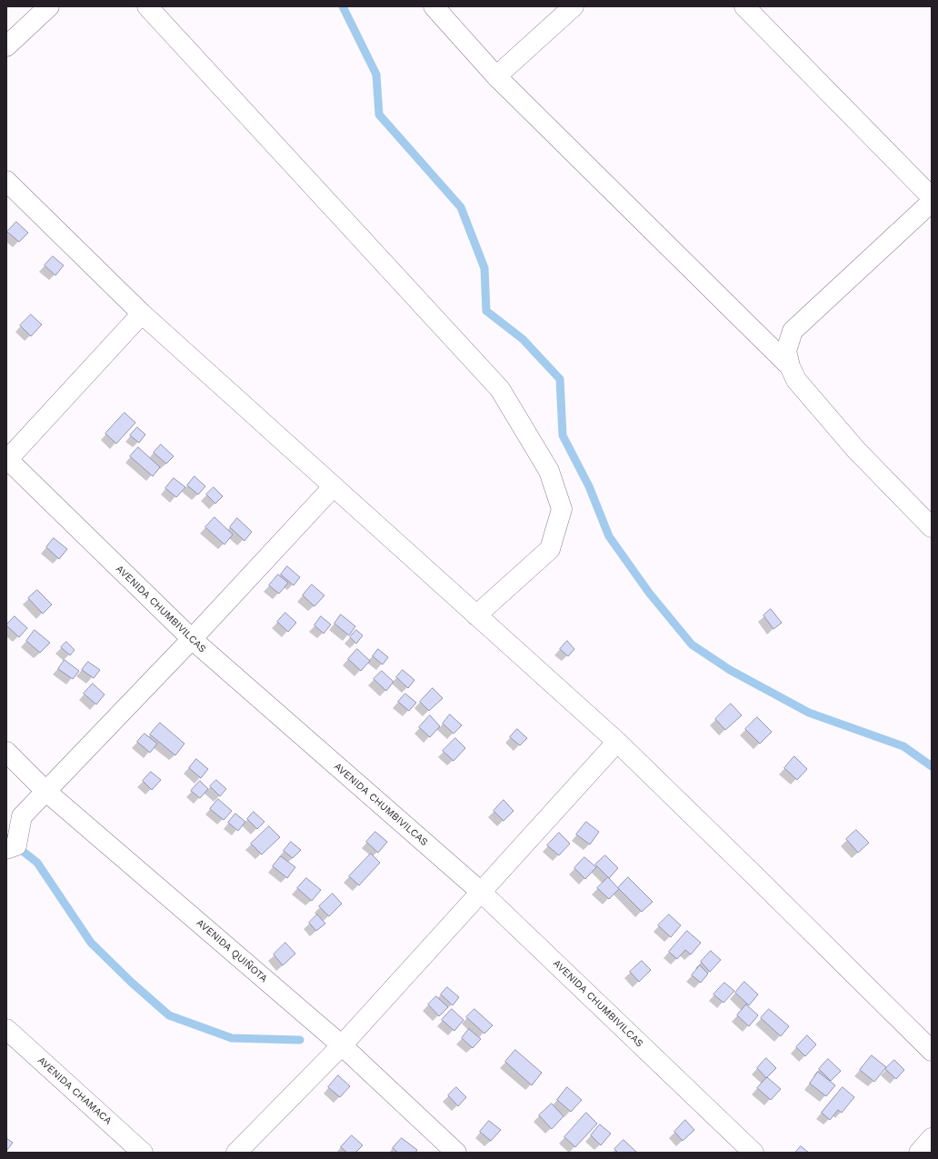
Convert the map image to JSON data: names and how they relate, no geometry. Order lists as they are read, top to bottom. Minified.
{"streets":{"street":["AVENIDA CHUMBIVILCAS","AVENIDA QUIÑOTA","AVENIDA CHAMACA"]}}
